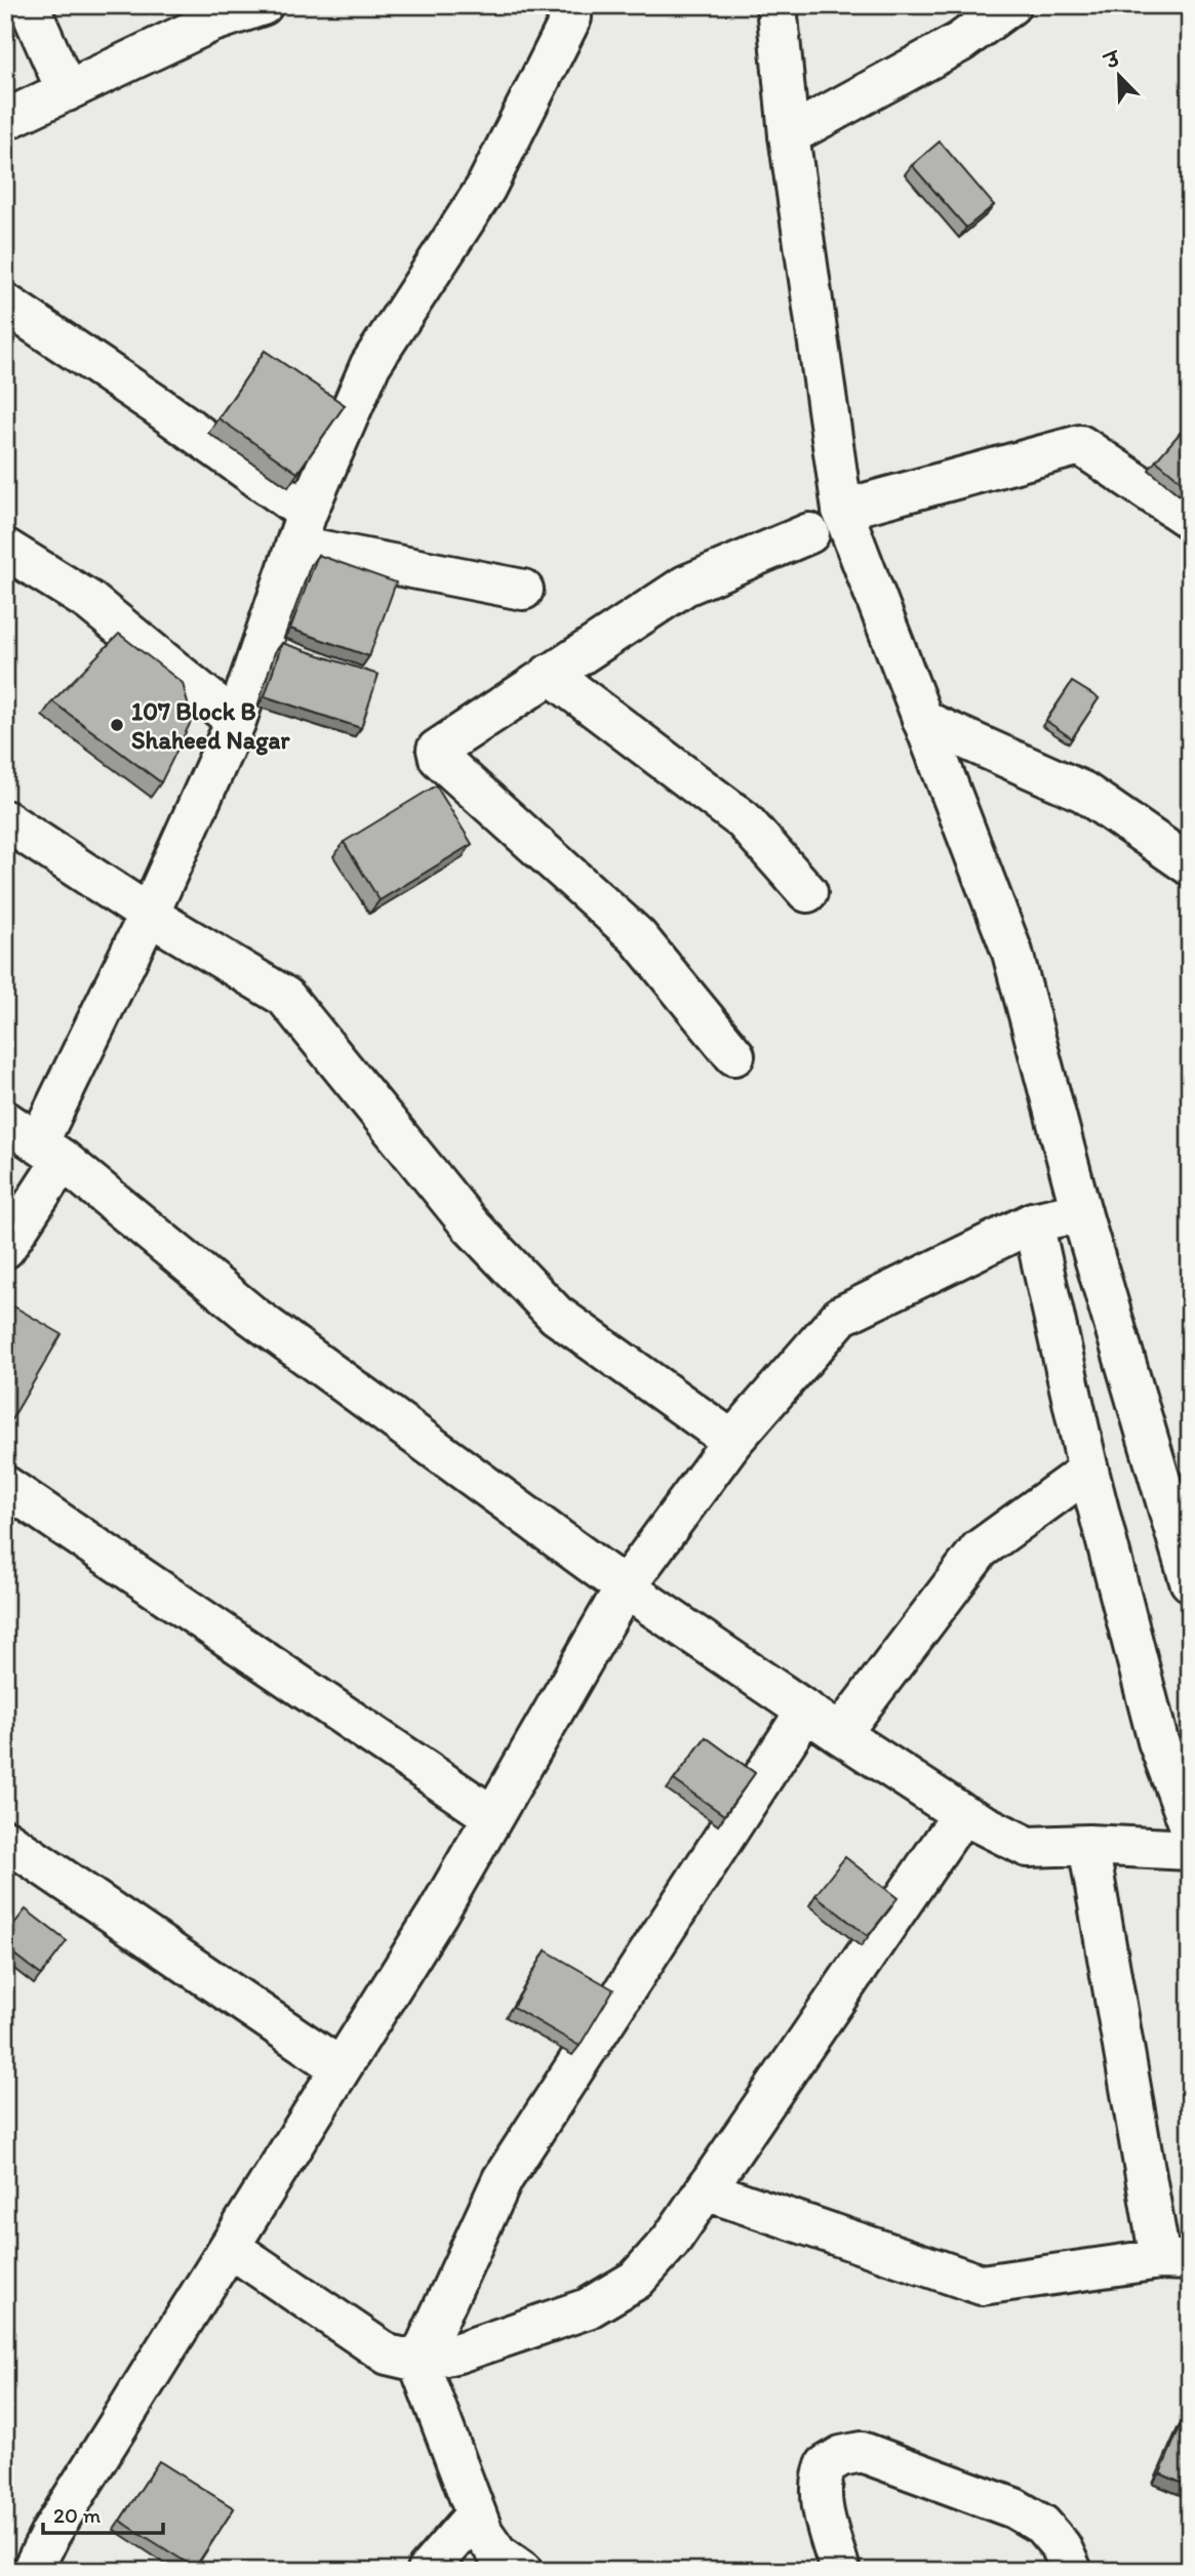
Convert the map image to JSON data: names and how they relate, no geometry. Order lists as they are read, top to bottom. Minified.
{"places":["107 Block B Shaheed Nagar"],"scale_bar":"20 m","north":"top left"}
